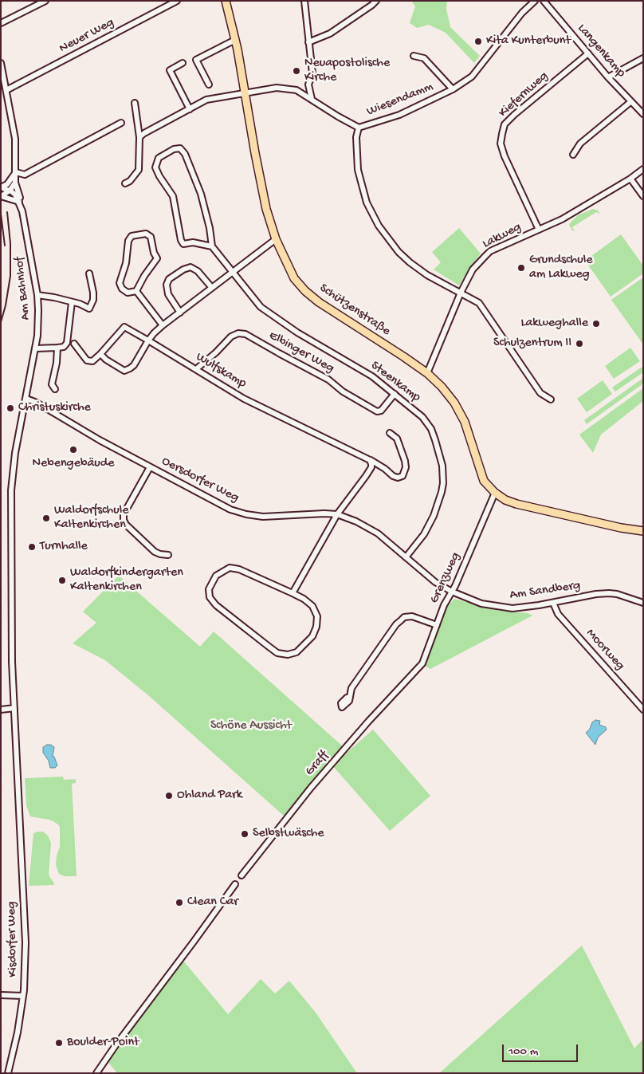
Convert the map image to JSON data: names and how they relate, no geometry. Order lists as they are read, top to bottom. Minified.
{"streets":{"main road":["Schützenstraße"],"street":["Neuer Weg","Langenkamp","Kiefernweg","Wiesendamm","Lakweg","Am Bahnhof","Elbinger Weg","Wulfskamp","Steenkamp","Oersdorfer Weg","Grenzweg","Am Sandberg","Moorweg","Graff","Kisdorfer Weg"]},"crossings":[["Langenkamp","Kiefernweg"],["Kiefernweg","Lakweg"],["Wiesendamm","Schützenstraße"],["Lakweg","Schützenstraße"],["Am Bahnhof","Oersdorfer Weg"],["Am Bahnhof","Kisdorfer Weg"],["Schützenstraße","Grenzweg"],["Elbinger Weg","Wulfskamp"],["Elbinger Weg","Steenkamp"],["Steenkamp","Oersdorfer Weg"],["Oersdorfer Weg","Grenzweg"],["Oersdorfer Weg","Am Sandberg"],["Oersdorfer Weg","Kisdorfer Weg"],["Grenzweg","Am Sandberg"],["Grenzweg","Graff"],["Am Sandberg","Moorweg"]],"parks":["Schöne Aussicht"],"places":["Kita Kunterbunt","Neuapostolische Kirche","Grundschule am Lakweg","Lakweghalle","Schulzentrum II","Christuskirche","Nebengebäude","Waldorfschule Kaltenkirchen","Turnhalle","Waldorfkindergarten Kaltenkirchen","Ohland Park","Selbstwäsche","Clean Car","Boulder-Point"],"scale_bar":"100 m"}
